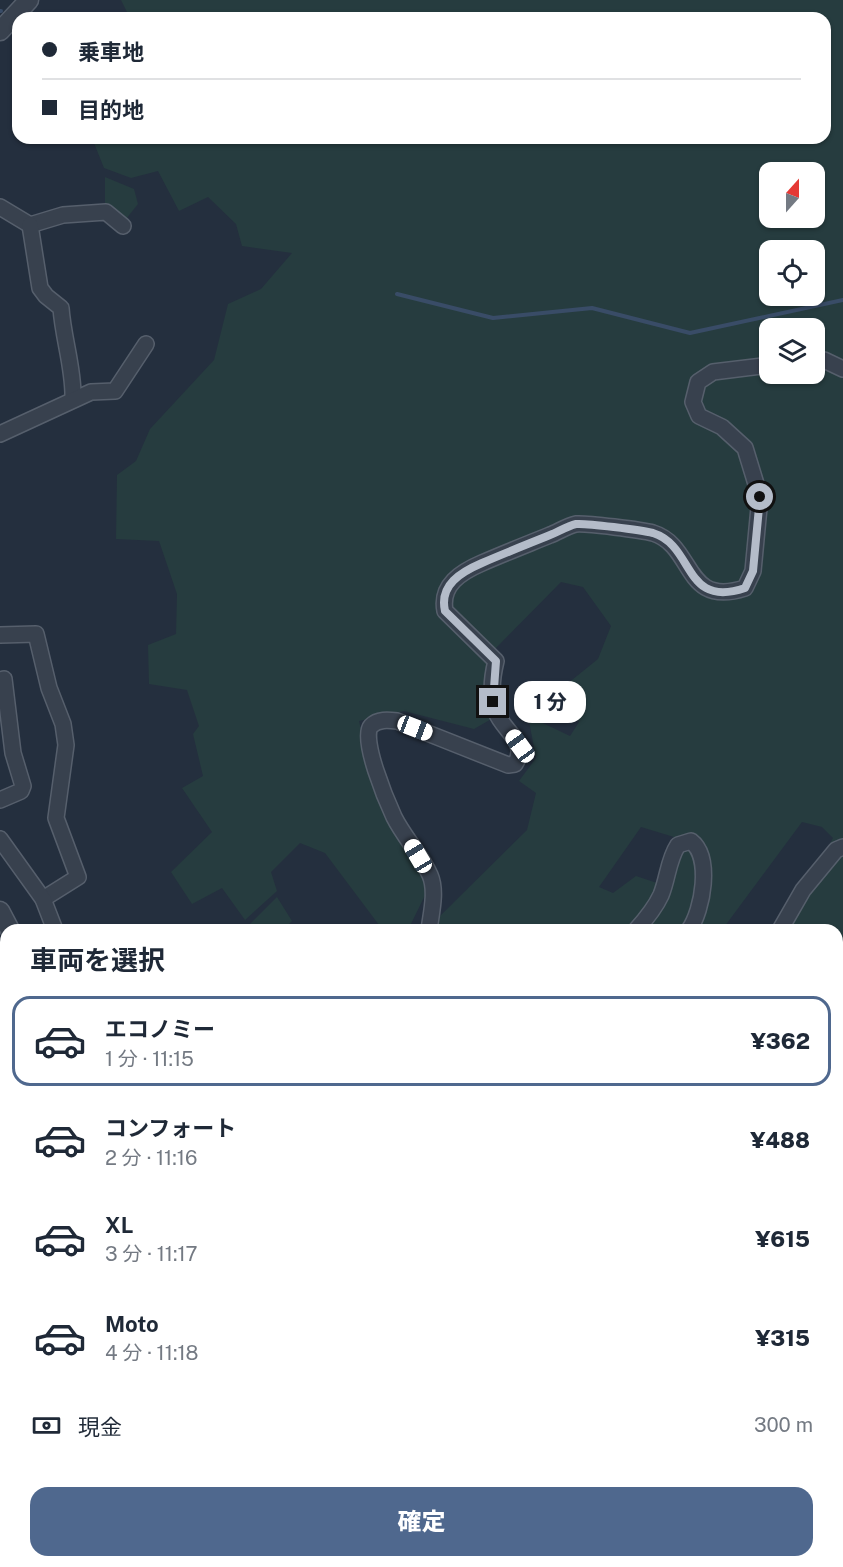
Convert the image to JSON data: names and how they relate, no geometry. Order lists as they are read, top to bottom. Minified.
{"north":"top","page":{"banner":["乗車地","目的地"],"bubble":"1 分","heading":"車両を選択","list":[{"name":"エコノミー","note":"1 分 · 11:15","value":"¥362"},{"name":"コンフォート","note":"2 分 · 11:16","value":"¥488"},{"name":"XL","note":"3 分 · 11:17","value":"¥615"},{"name":"Moto","note":"4 分 · 11:18","value":"¥315"}],"pay":["現金","300 m"],"buttons":"確定"}}
